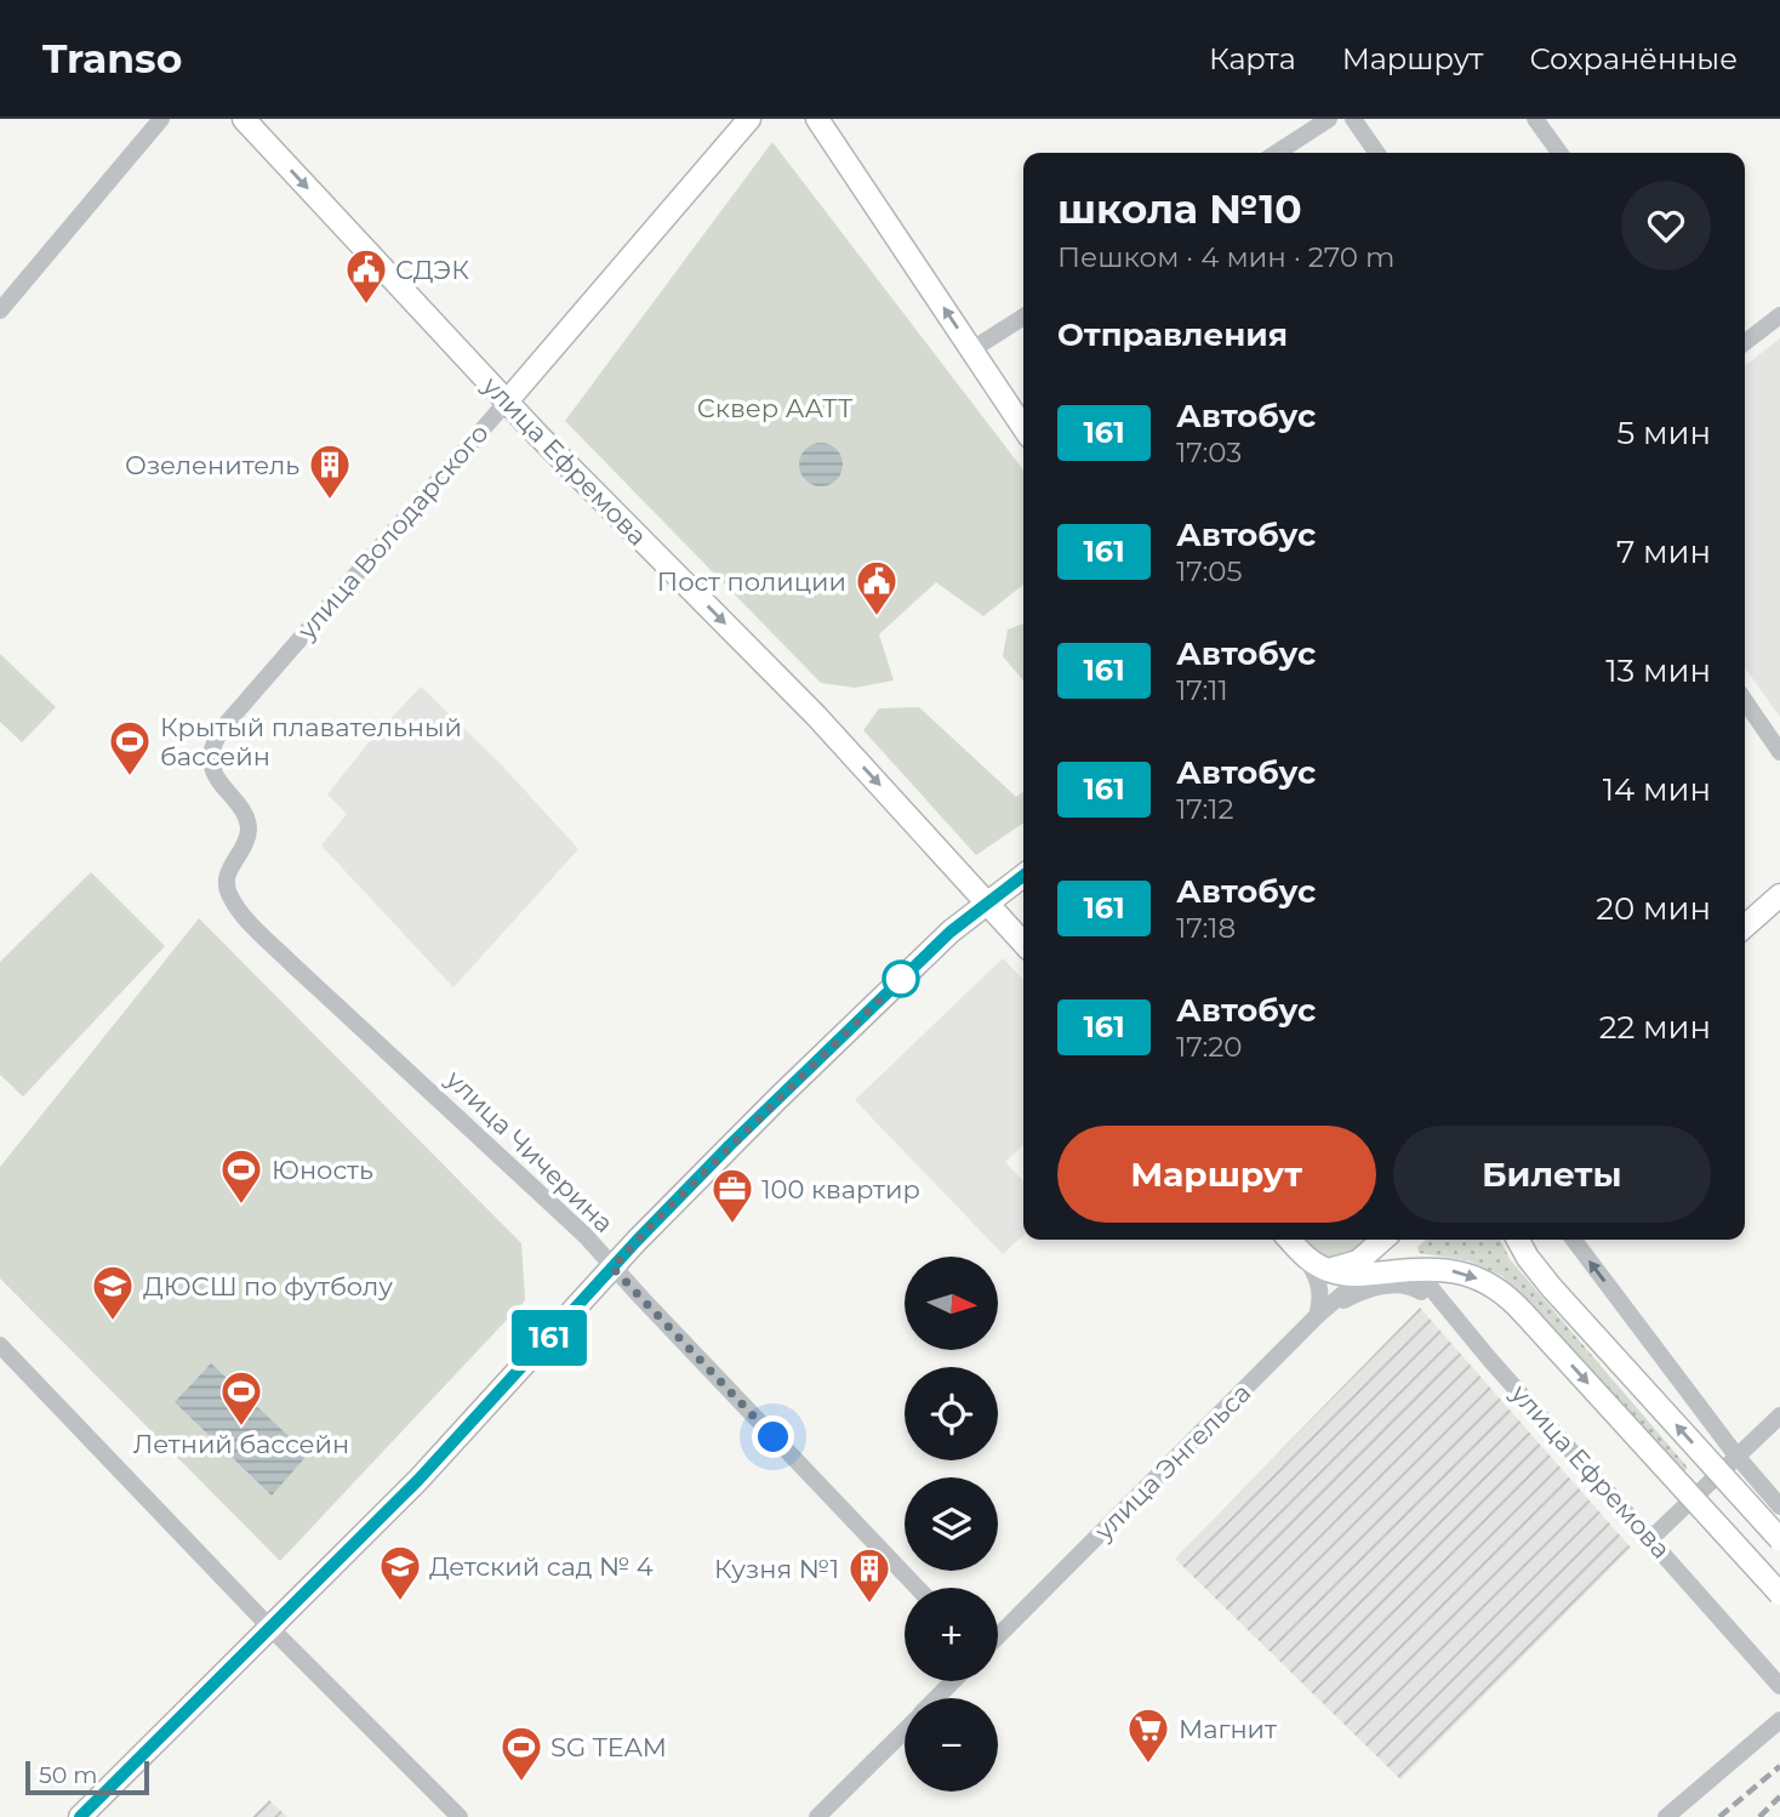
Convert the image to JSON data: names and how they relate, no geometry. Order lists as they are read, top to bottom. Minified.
{"streets":{"main road":["улица Ефремова","улица Володарского"],"street":["улица Чичерина","улица Энгельса"]},"crossings":[["улица Ефремова","улица Володарского"],["улица Володарского","улица Чичерина"]],"one_way":["улица Ефремова"],"parks":["Сквер ААТТ"],"places":{"public building":["СДЭК","Пост полиции"],"building":["Озеленитель","Кузня №1"],"sports":["Крытый плавательный бассейн","Юность","Летний бассейн","SG TEAM"],"office":["100 квартир"],"school or university":["ДЮСШ по футболу","Детский сад № 4"],"supermarket":["Магнит"]},"lines":["bus line 161"],"scale_bar":"50 m","north":"right","page":{"header":"Transo","nav":["Карта","Маршрут","Сохранённые"],"on_map":"161","heading":[["школа №10","Пешком · 4 мин · 270 m"],"Отправления"],"list":[{"mark":"161","name":"Автобус","note":"17:03","value":"5 мин"},{"mark":"161","name":"Автобус","note":"17:05","value":"7 мин"},{"mark":"161","name":"Автобус","note":"17:11","value":"13 мин"},{"mark":"161","name":"Автобус","note":"17:12","value":"14 мин"},{"mark":"161","name":"Автобус","note":"17:18","value":"20 мин"},{"mark":"161","name":"Автобус","note":"17:20","value":"22 мин"}],"buttons":["Маршрут","Билеты"],"map_buttons":["+","−"],"scale":"50 m"}}
